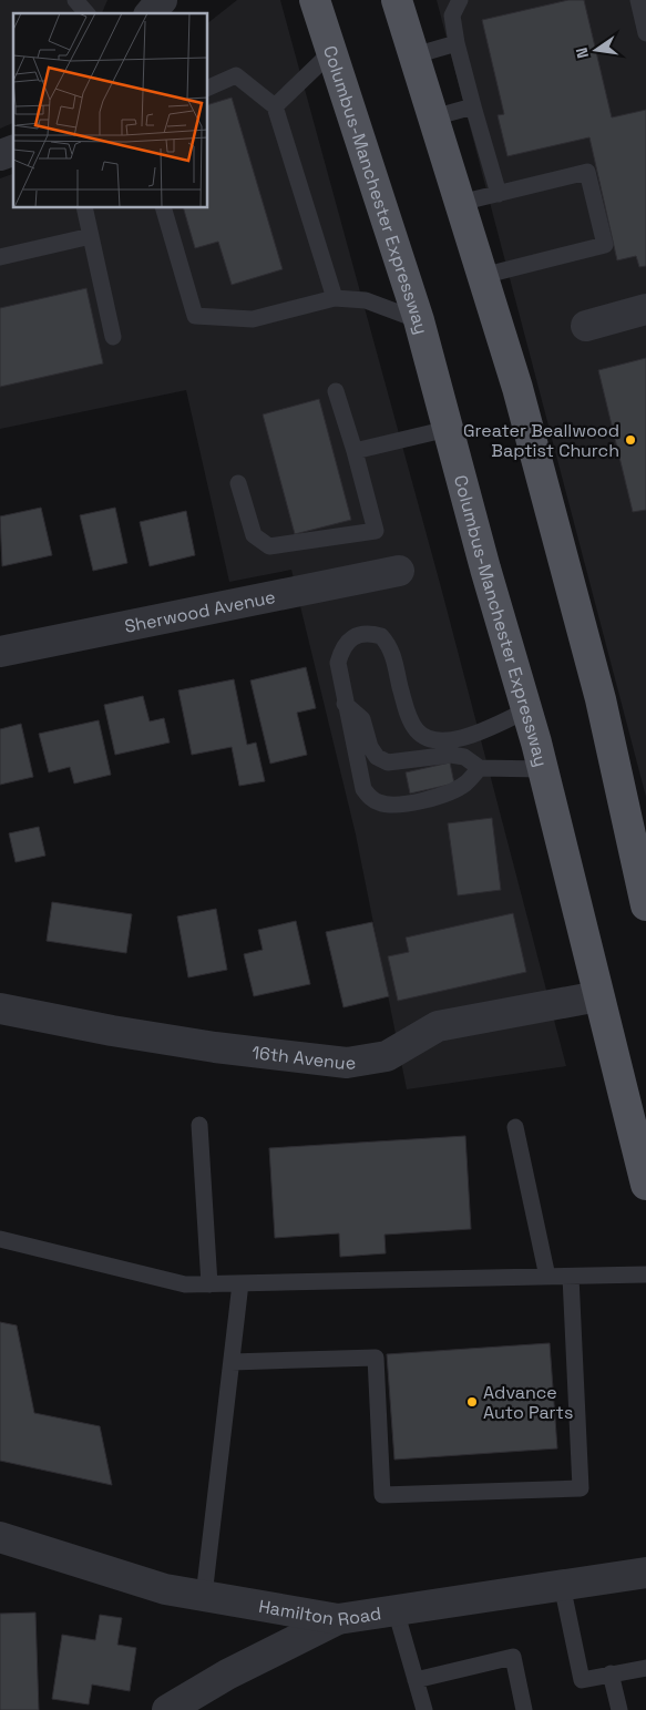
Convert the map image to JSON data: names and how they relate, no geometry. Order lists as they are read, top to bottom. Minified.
{"streets":{"main road":["Columbus-Manchester Expressway"],"street":["Sherwood Avenue","16th Avenue","Hamilton Road"]},"crossings":[["Columbus-Manchester Expressway","16th Avenue"]],"places":["Greater Beallwood Baptist Church","Advance Auto Parts"],"north":"left"}
